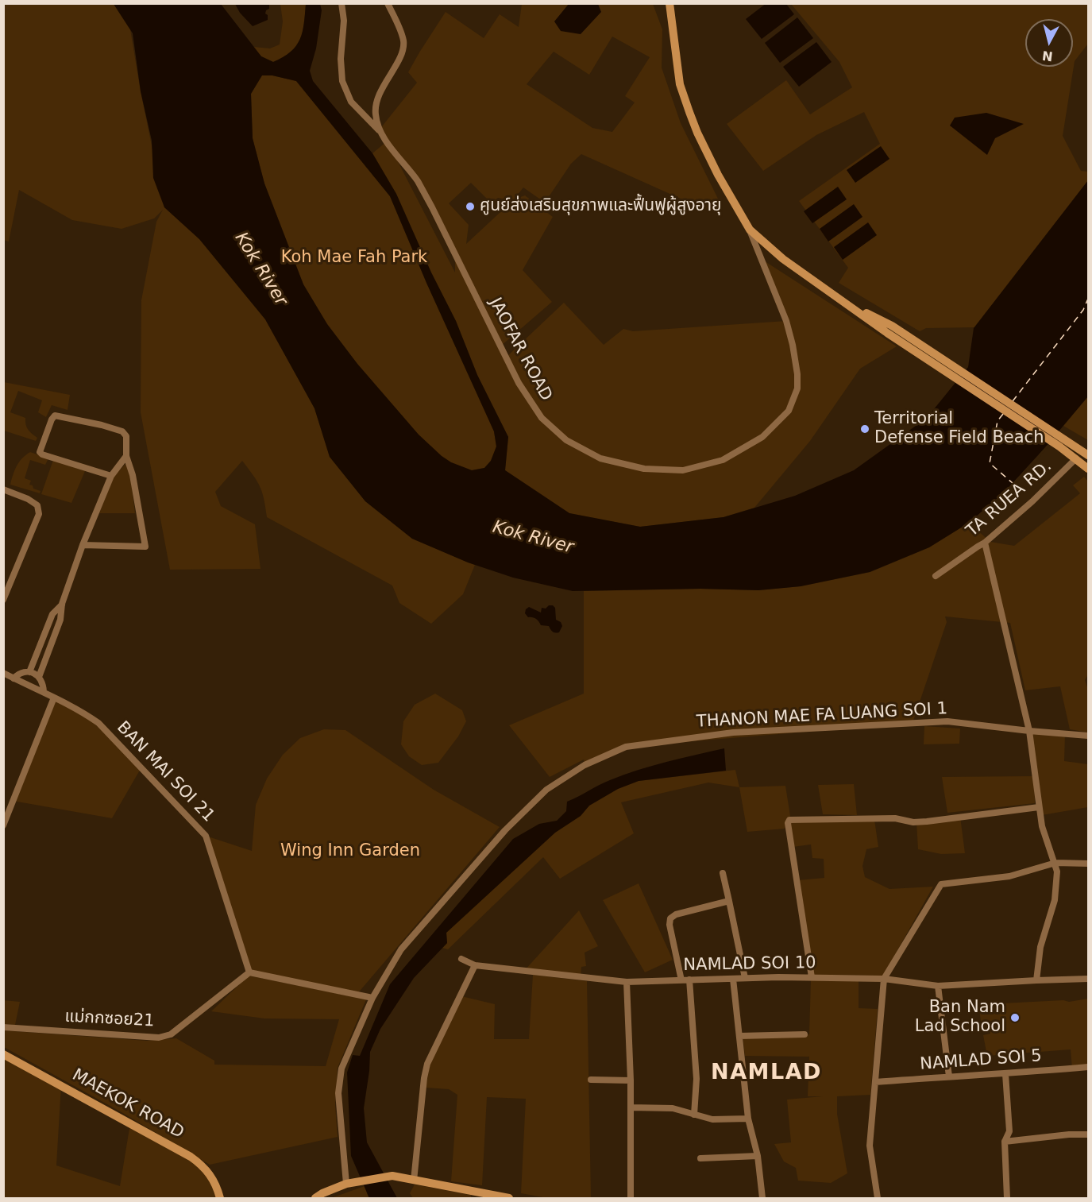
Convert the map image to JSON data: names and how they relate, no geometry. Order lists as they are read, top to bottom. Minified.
{"streets":{"street":["JAOFAR ROAD","TA RUEA RD.","THANON MAE FA LUANG SOI 1","BAN MAI SOI 21","NAMLAD SOI 10","แม่กกซอย21","NAMLAD SOI 5","MAEKOK ROAD"]},"crossings":[["BAN MAI SOI 21","แม่กกซอย21"]],"districts":["NAMLAD"],"water":["Kok River"],"parks":["Koh Mae Fah Park","Wing Inn Garden"],"places":["ศูนย์ส่งเสริมสุขภาพและฟื้นฟูผู้สูงอายุ","Territorial Defense Field Beach","Ban Nam Lad School"],"north":"bottom"}
